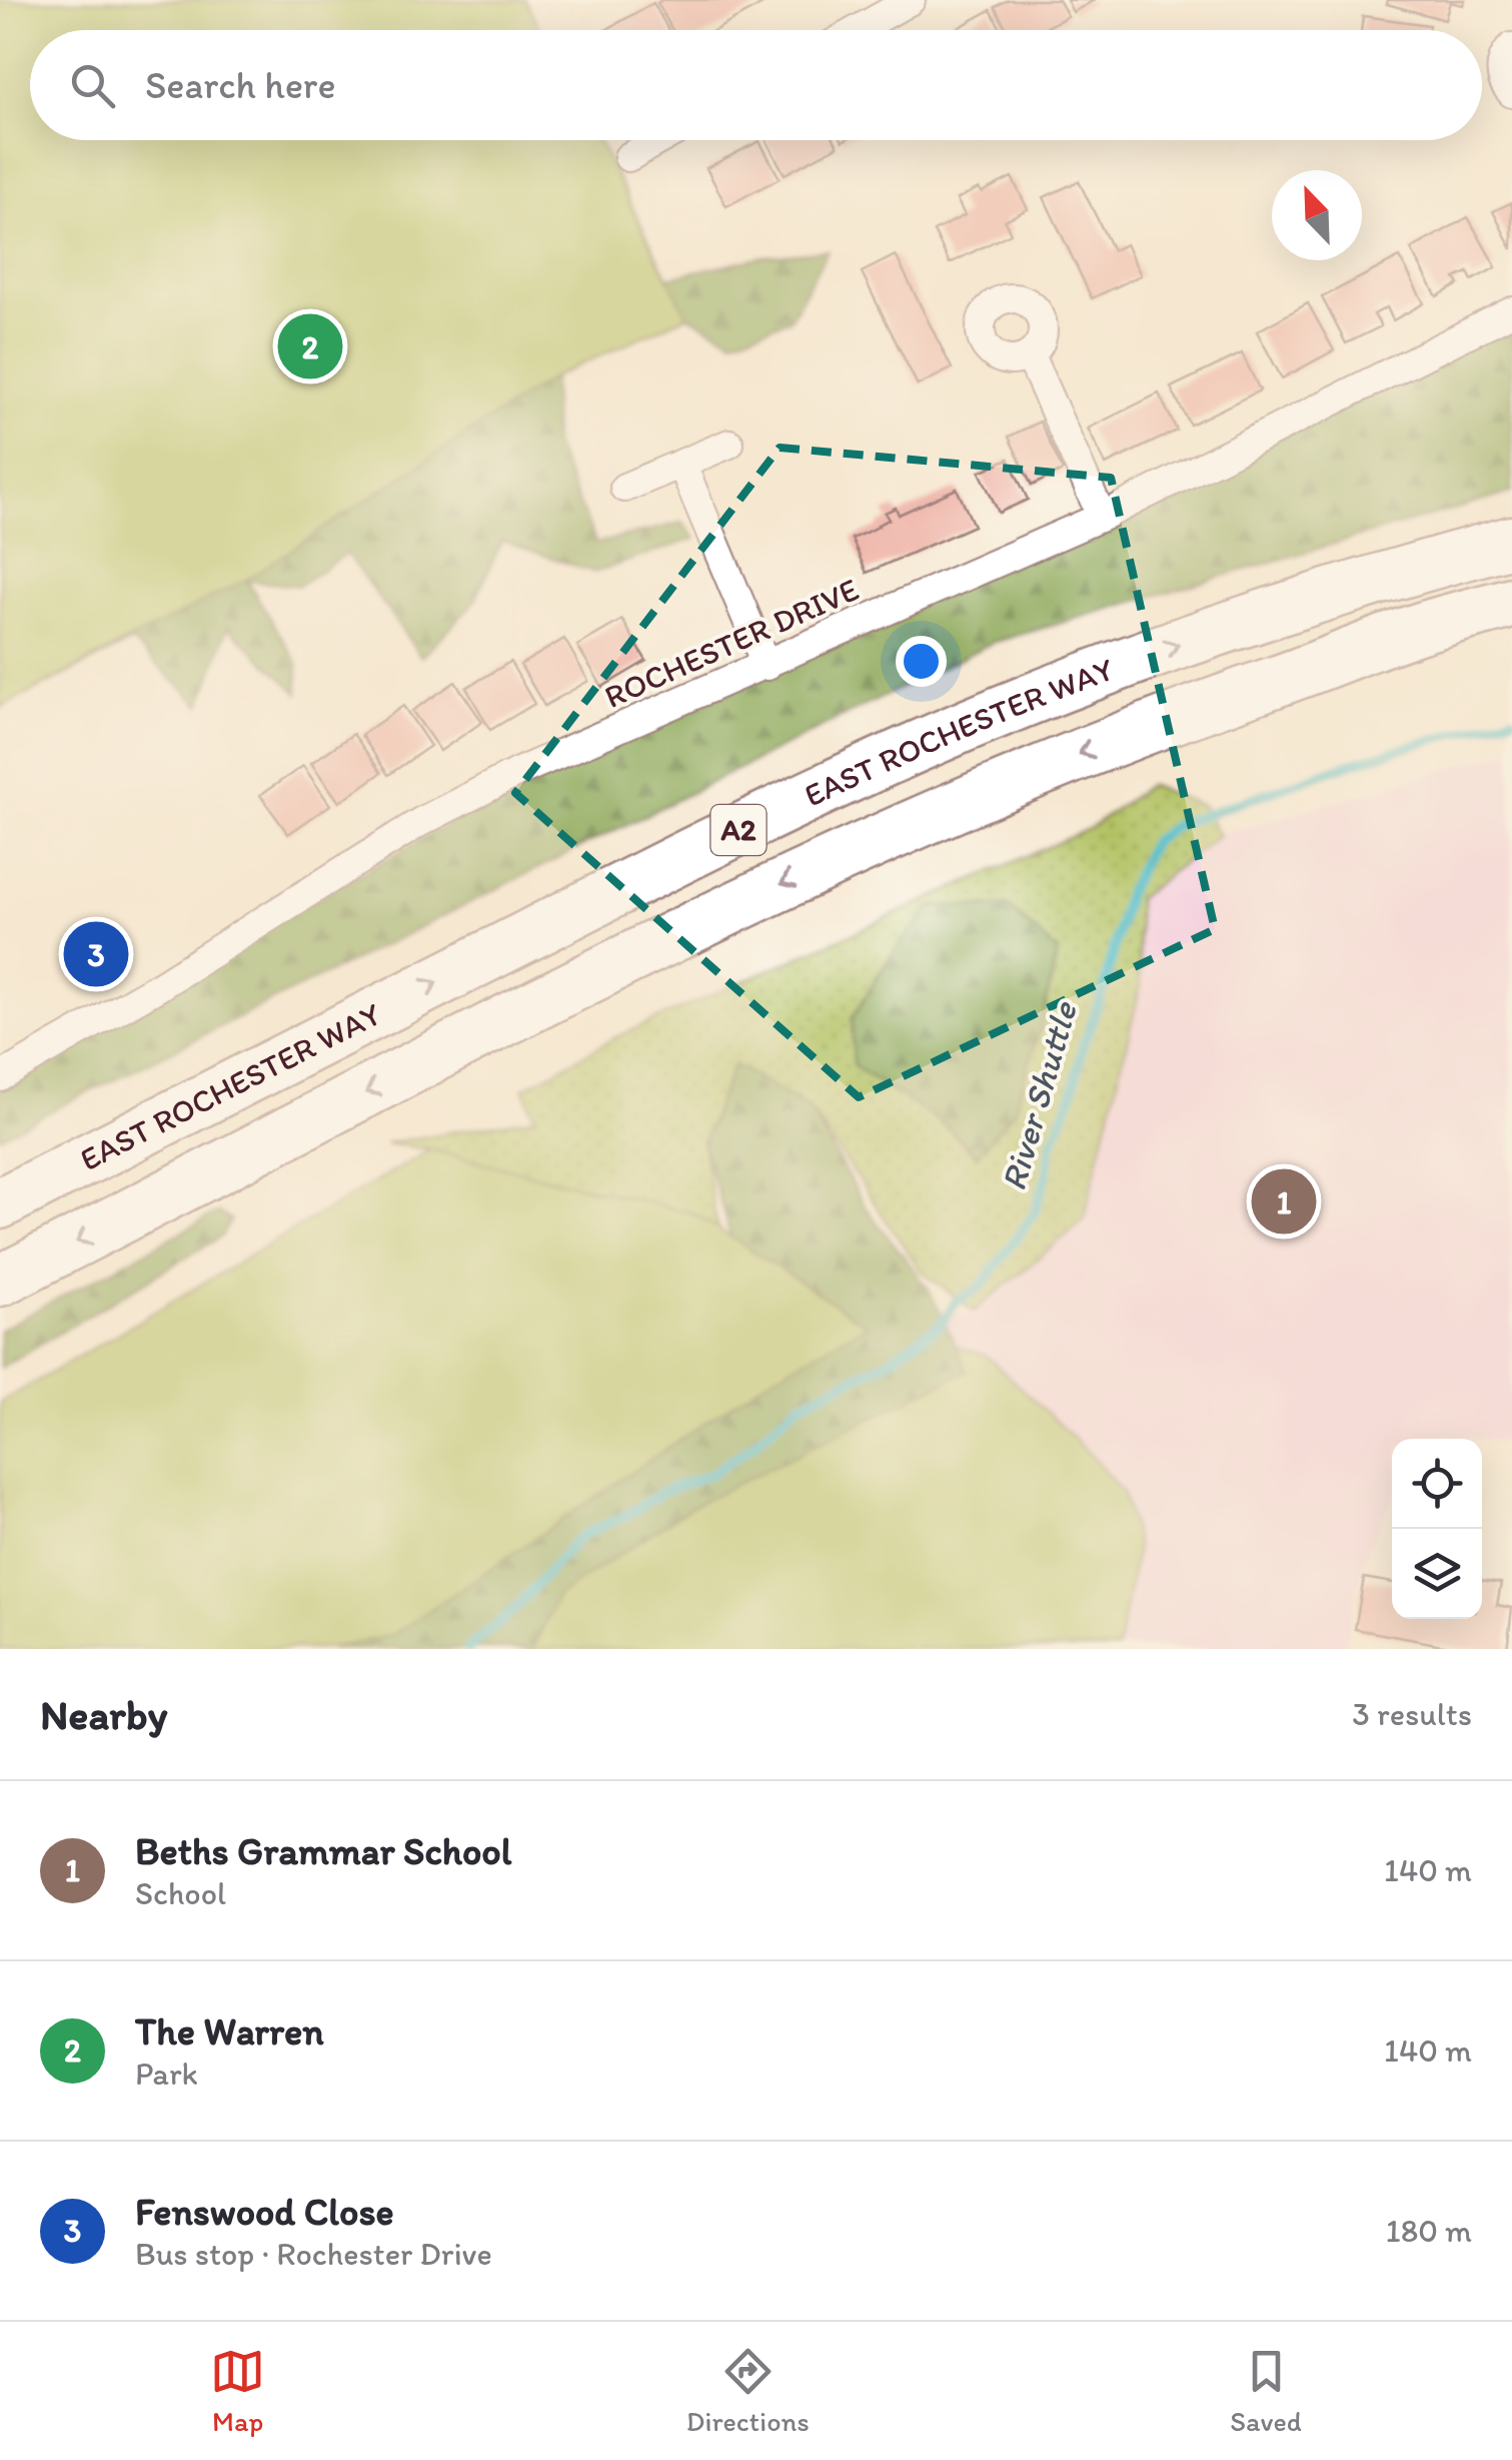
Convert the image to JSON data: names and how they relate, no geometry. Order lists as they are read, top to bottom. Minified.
{"streets":{"highway":["EAST ROCHESTER WAY","A2"],"street":["ROCHESTER DRIVE"]},"crossings":[["EAST ROCHESTER WAY","A2"]],"water":["River Shuttle"],"north":"top left","page":{"search":"Search here","pins":["2","3","1"],"heading":["Nearby","3 results"],"list":[{"mark":"1","name":"Beths Grammar School","note":"School","value":"140 m"},{"mark":"2","name":"The Warren","note":"Park","value":"140 m"},{"mark":"3","name":"Fenswood Close","note":"Bus stop · Rochester Drive","value":"180 m"}],"nav":["Map","Directions","Saved"]}}
